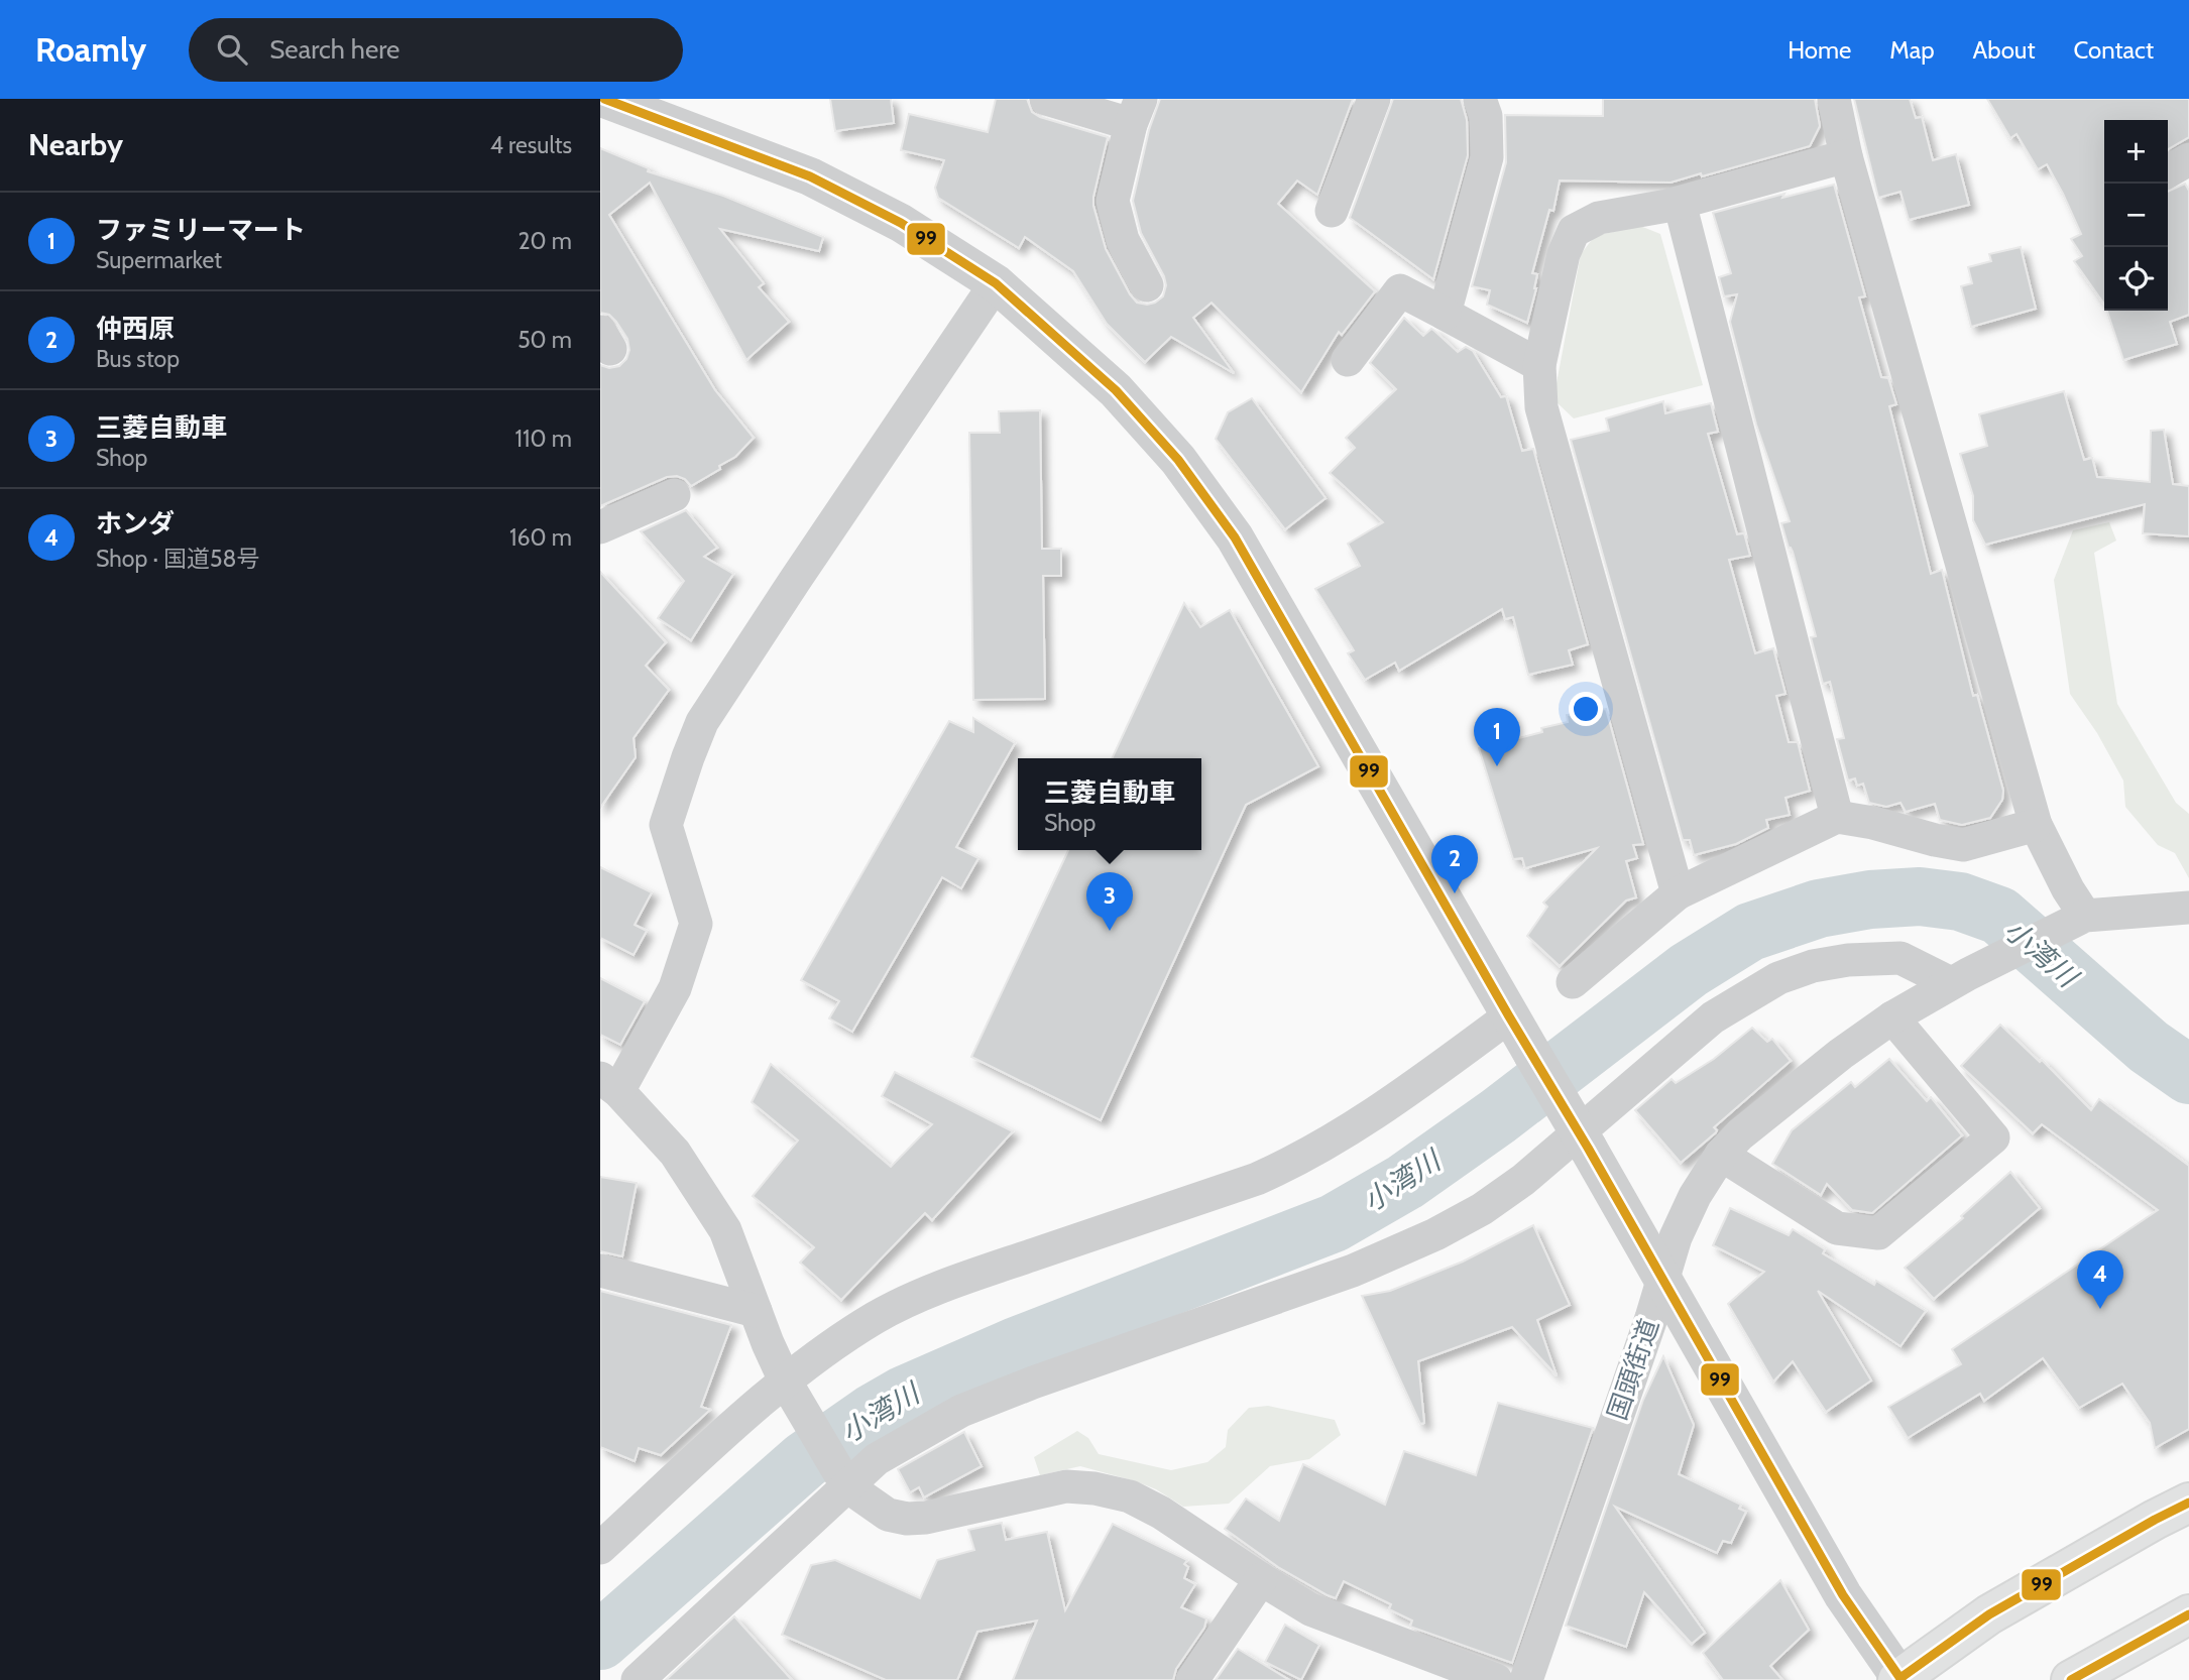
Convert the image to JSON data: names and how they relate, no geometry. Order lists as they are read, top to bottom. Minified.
{"streets":{"street":["国頭街道"]},"water":["小湾川"],"lines":["transit line 99"],"page":{"header":"Roamly","search":"Search here","nav":["Home","Map","About","Contact"],"heading":["Nearby","4 results"],"map_buttons":["+","−"],"list":[{"mark":"1","name":"ファミリーマート","note":"Supermarket","value":"20 m"},{"mark":"2","name":"仲西原","note":"Bus stop","value":"50 m"},{"mark":"3","name":"三菱自動車","note":"Shop","value":"110 m"},{"mark":"4","name":"ホンダ","note":"Shop · 国道58号","value":"160 m"}],"pins":["1","2","3","4"],"popup":["三菱自動車","Shop"]}}
